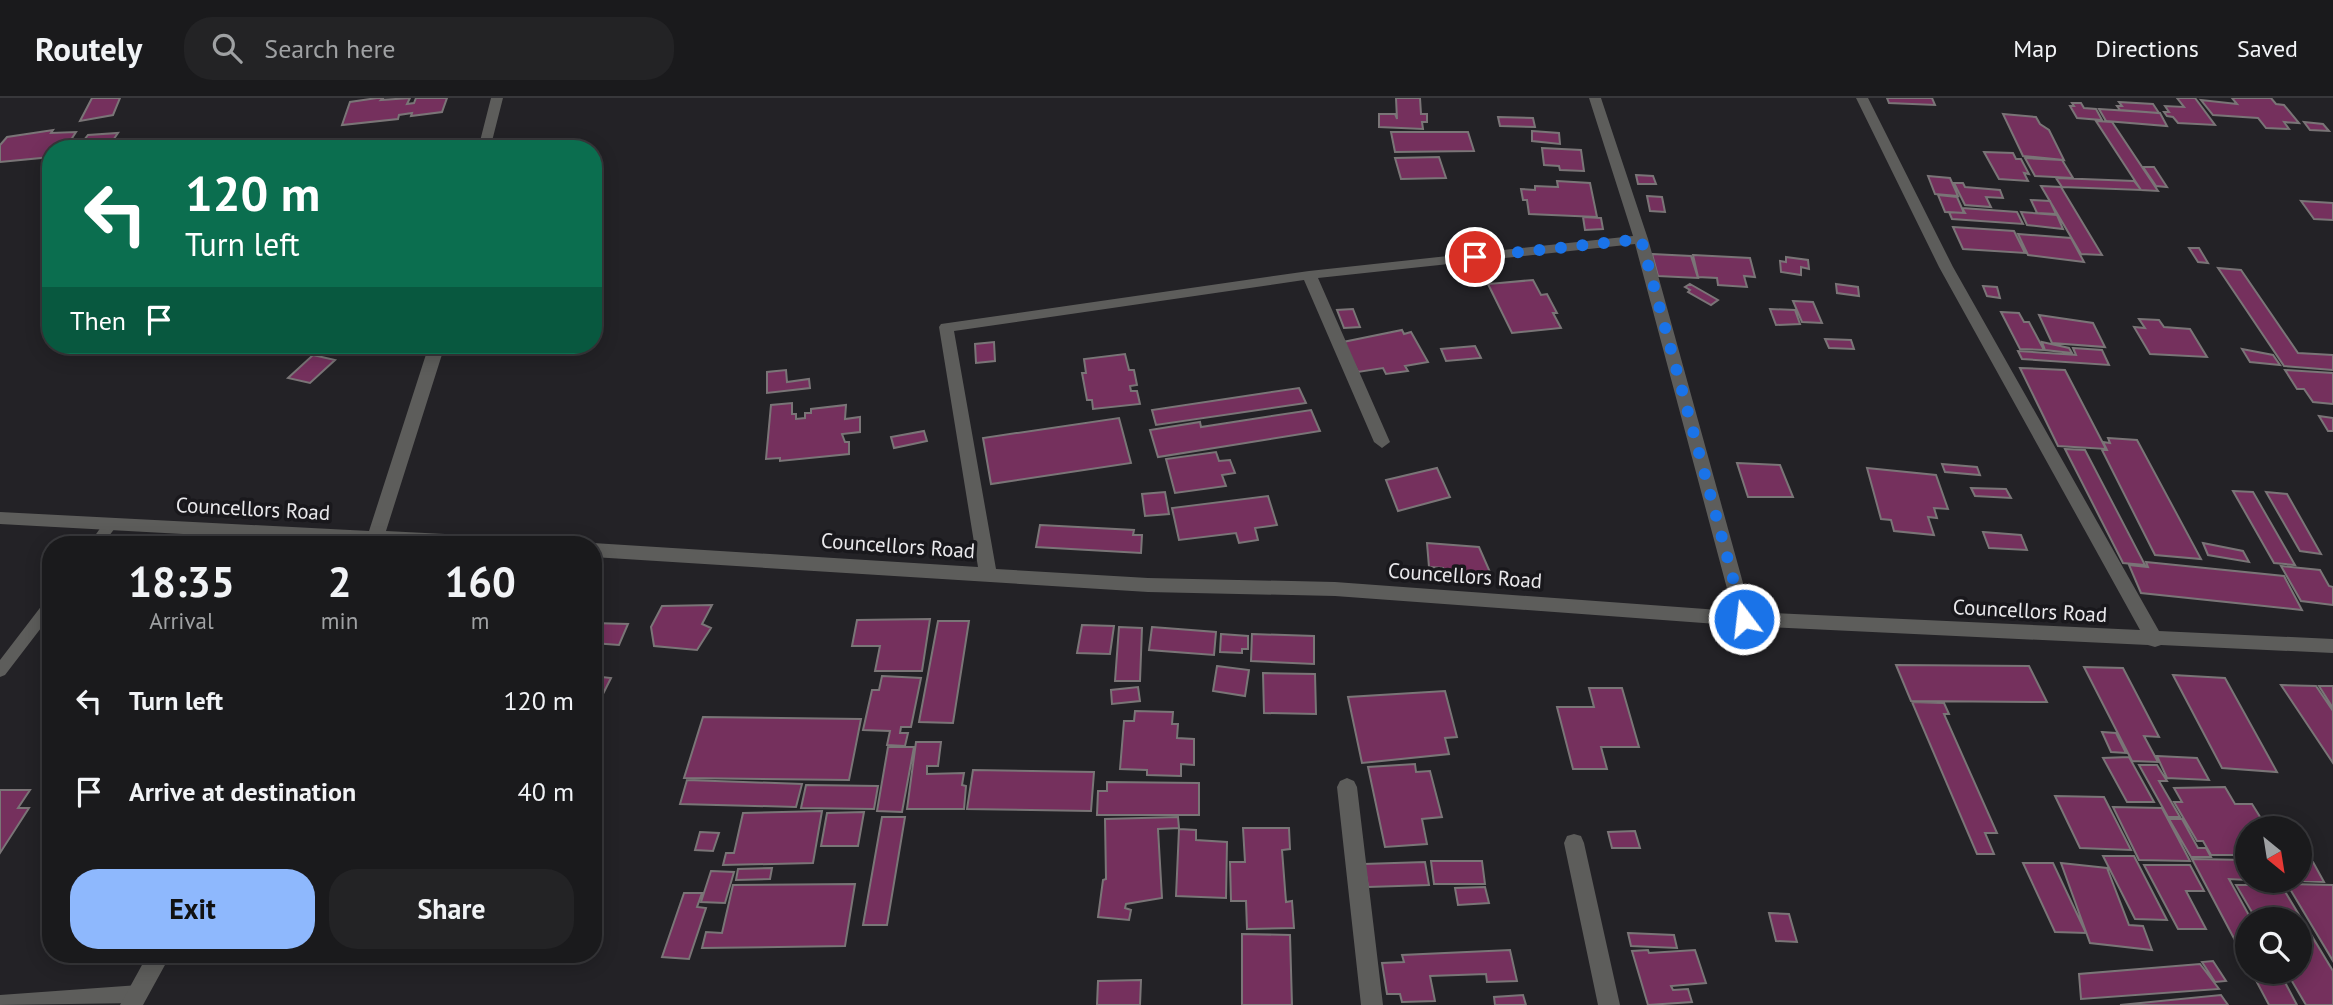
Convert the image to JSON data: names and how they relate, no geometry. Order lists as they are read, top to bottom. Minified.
{"streets":{"street":["Councellors Road"]},"north":"bottom right","page":{"header":"Routely","search":"Search here","nav":["Map","Directions","Saved"],"turn":["120 m","Turn left"],"then":"Then","eta":["18:35","Arrival","2","min","160","m"],"list":[{"name":"Turn left","value":"120 m"},{"name":"Arrive at destination","value":"40 m"}],"buttons":["Exit","Share"]}}
